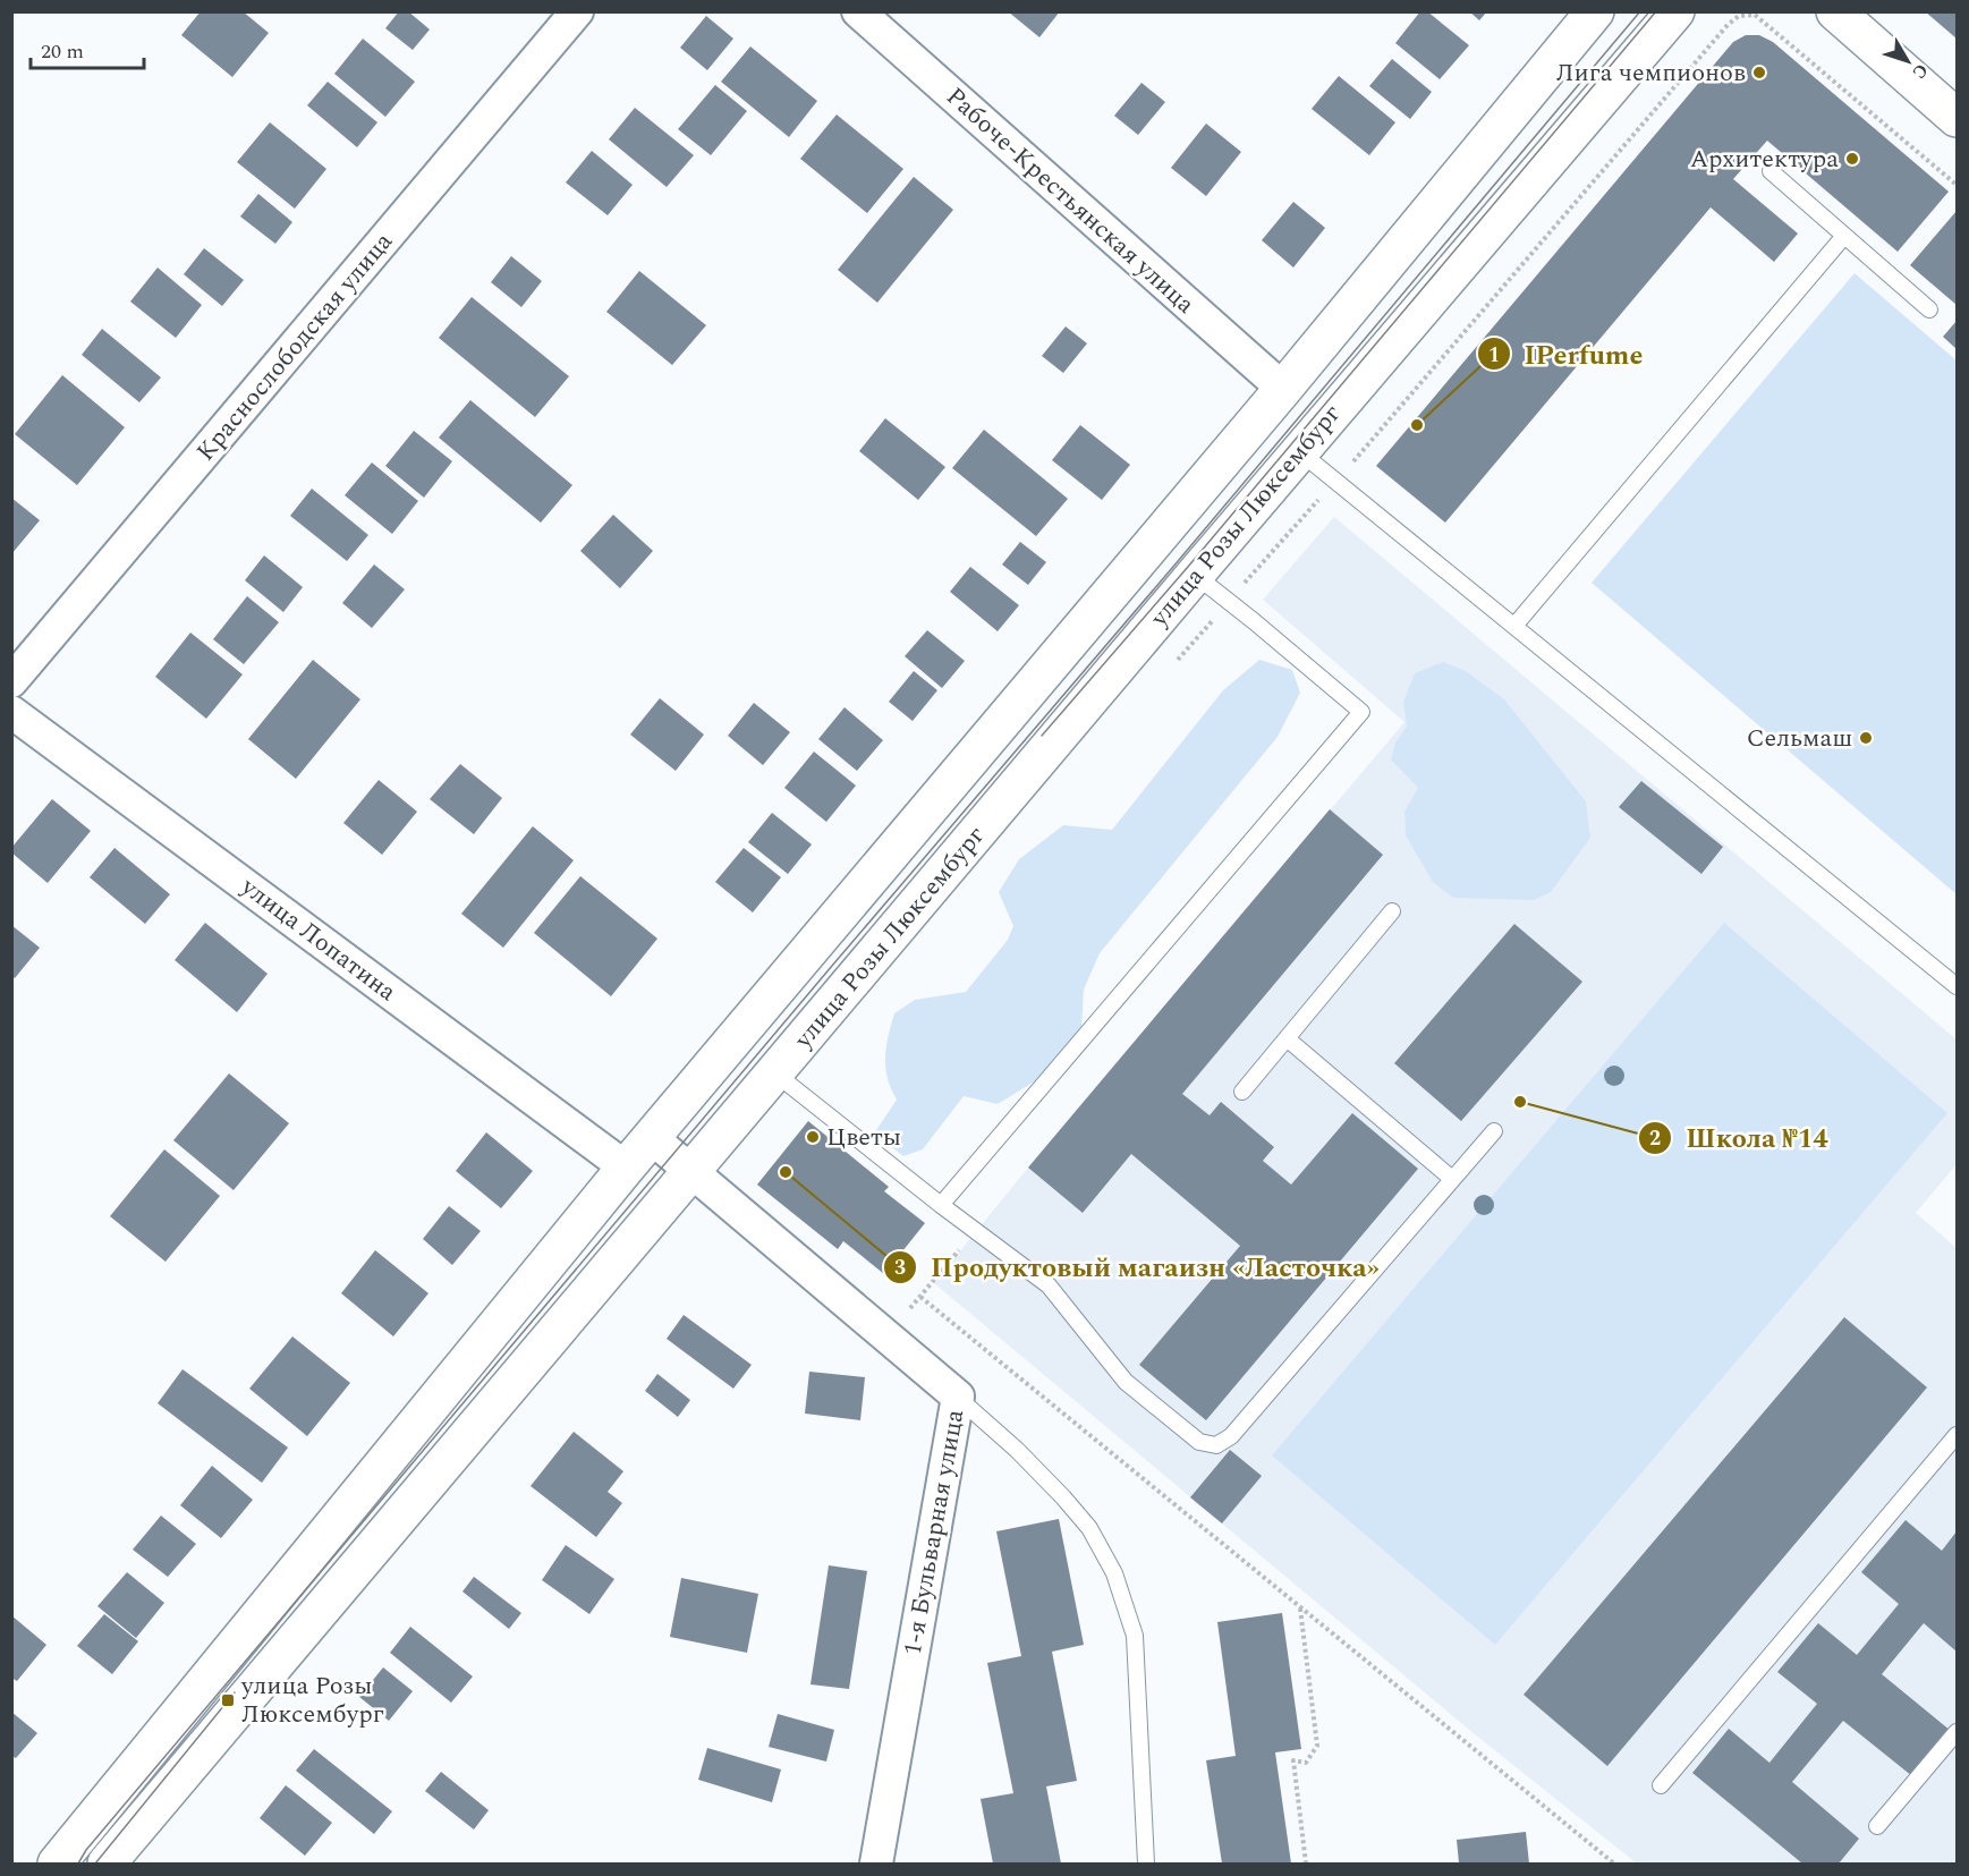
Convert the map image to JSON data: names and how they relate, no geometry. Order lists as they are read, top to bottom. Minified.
{"streets":{"street":["Рабоче-Крестьянская улица","Краснослободская улица","улица Розы Люксембург","улица Лопатина","1-я Бульварная улица"]},"crossings":[["улица Розы Люксембург","1-я Бульварная улица"]],"places":{"other":["Лига чемпионов","Архитектура","IPerfume","Сельмаш","Школа №14","Цветы","Продуктовый магаизн «Ласточка»"],"transit":["улица Розы Люксембург"]},"scale_bar":"20 m","north":"bottom right"}
